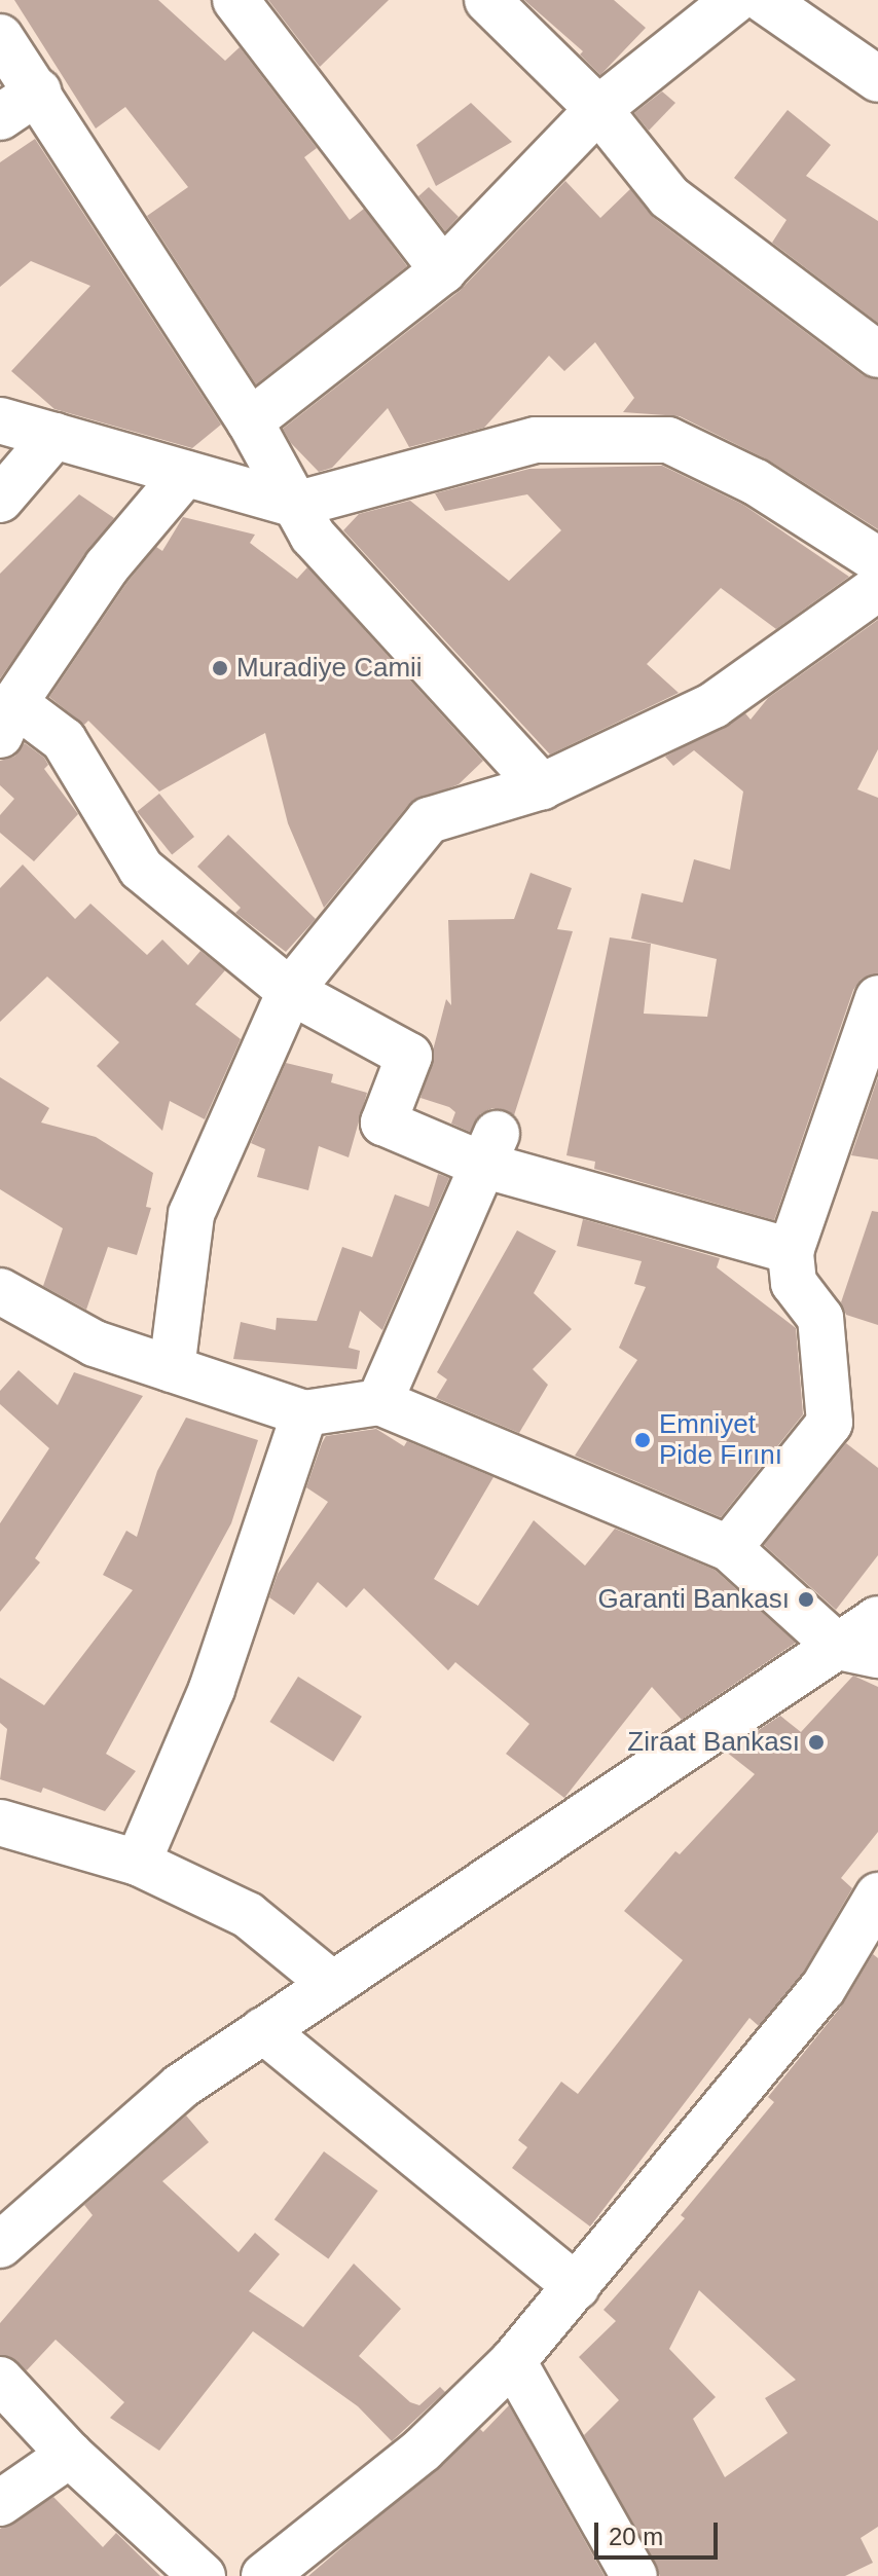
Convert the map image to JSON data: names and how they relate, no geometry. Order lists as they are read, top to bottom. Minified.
{"places":["Muradiye Camii","Emniyet Pide Fırını","Garanti Bankası","Ziraat Bankası"],"scale_bar":"20 m"}
